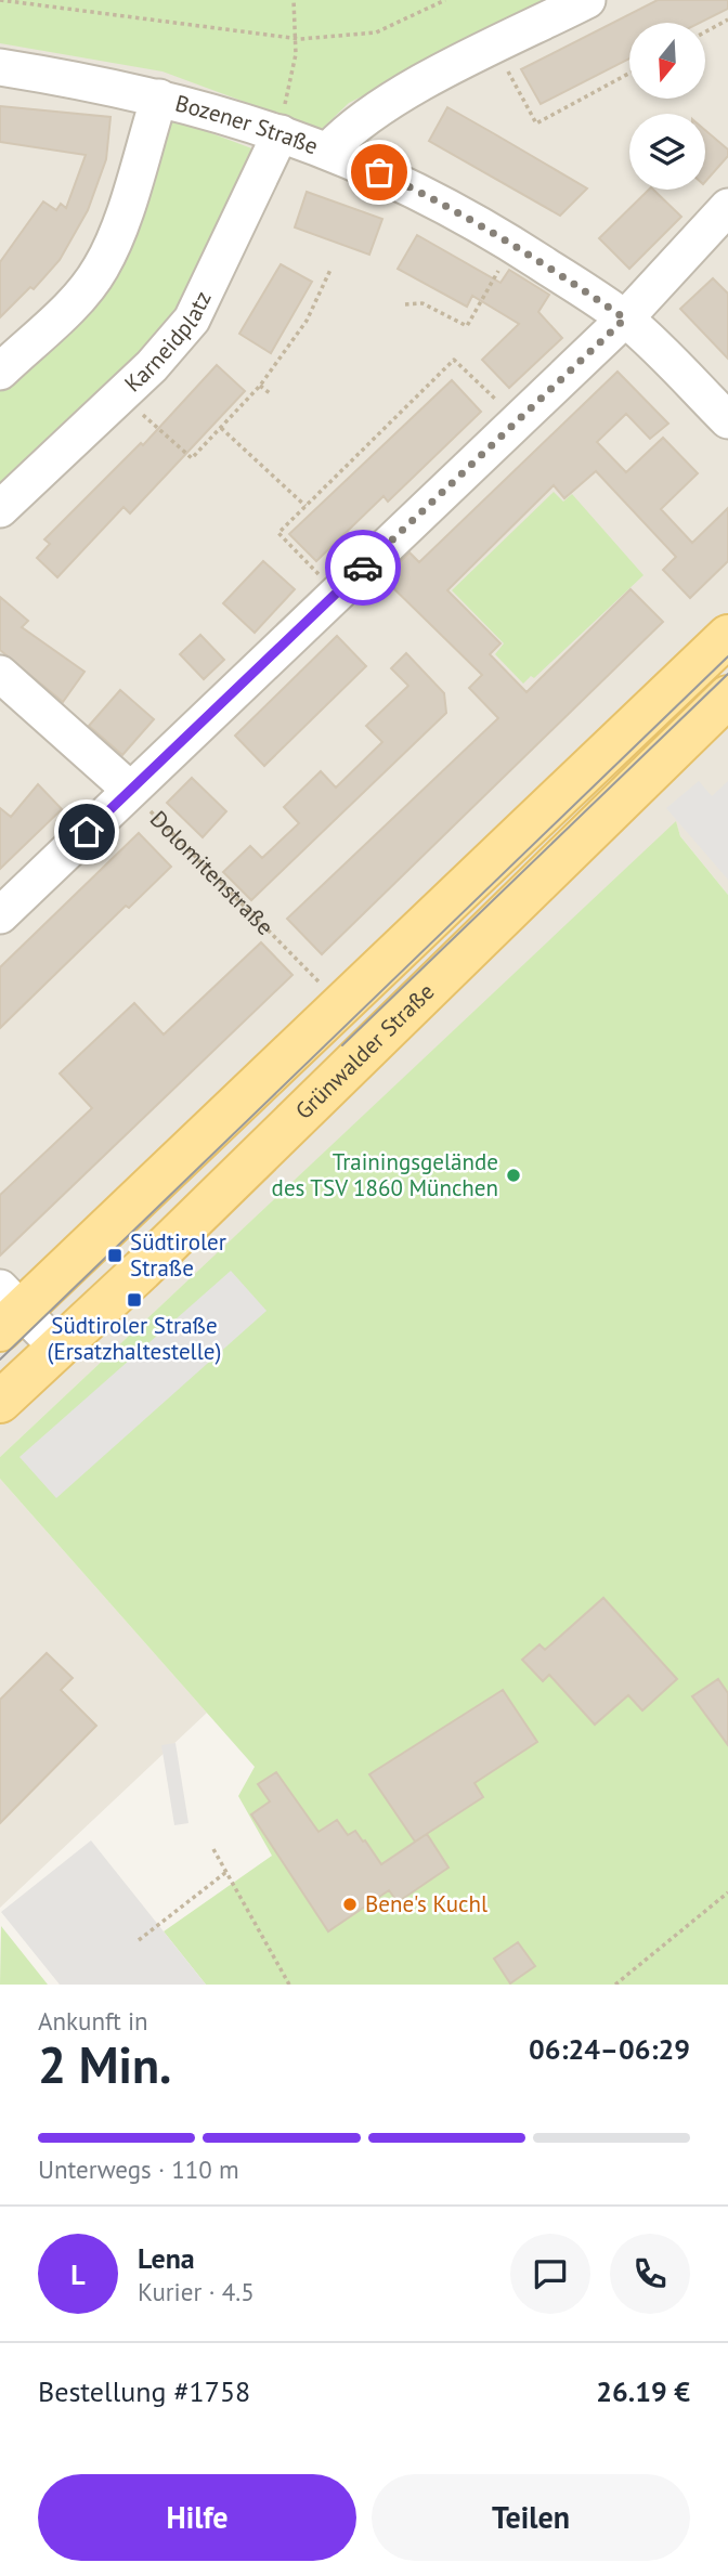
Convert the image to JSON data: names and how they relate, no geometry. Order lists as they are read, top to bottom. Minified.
{"streets":{"main road":["Grünwalder Straße"],"street":["Bozener Straße","Karneidplatz"],"path":["Dolomitenstraße"]},"crossings":[["Bozener Straße","Karneidplatz"]],"places":{"other":["Trainingsgelände des TSV 1860 München","Bene's Kuchl"],"transit":["Südtiroler Straße","Südtiroler Straße (Ersatzhaltestelle)"]},"north":"bottom","page":{"heading":["2 Min.","Ankunft in","06:24–06:29"],"panel":["Lena","Kurier · 4.5","Bestellung #1758","26.19 €"],"bar":"Unterwegs · 110 m","round":"L","buttons":["Hilfe","Teilen"]}}
